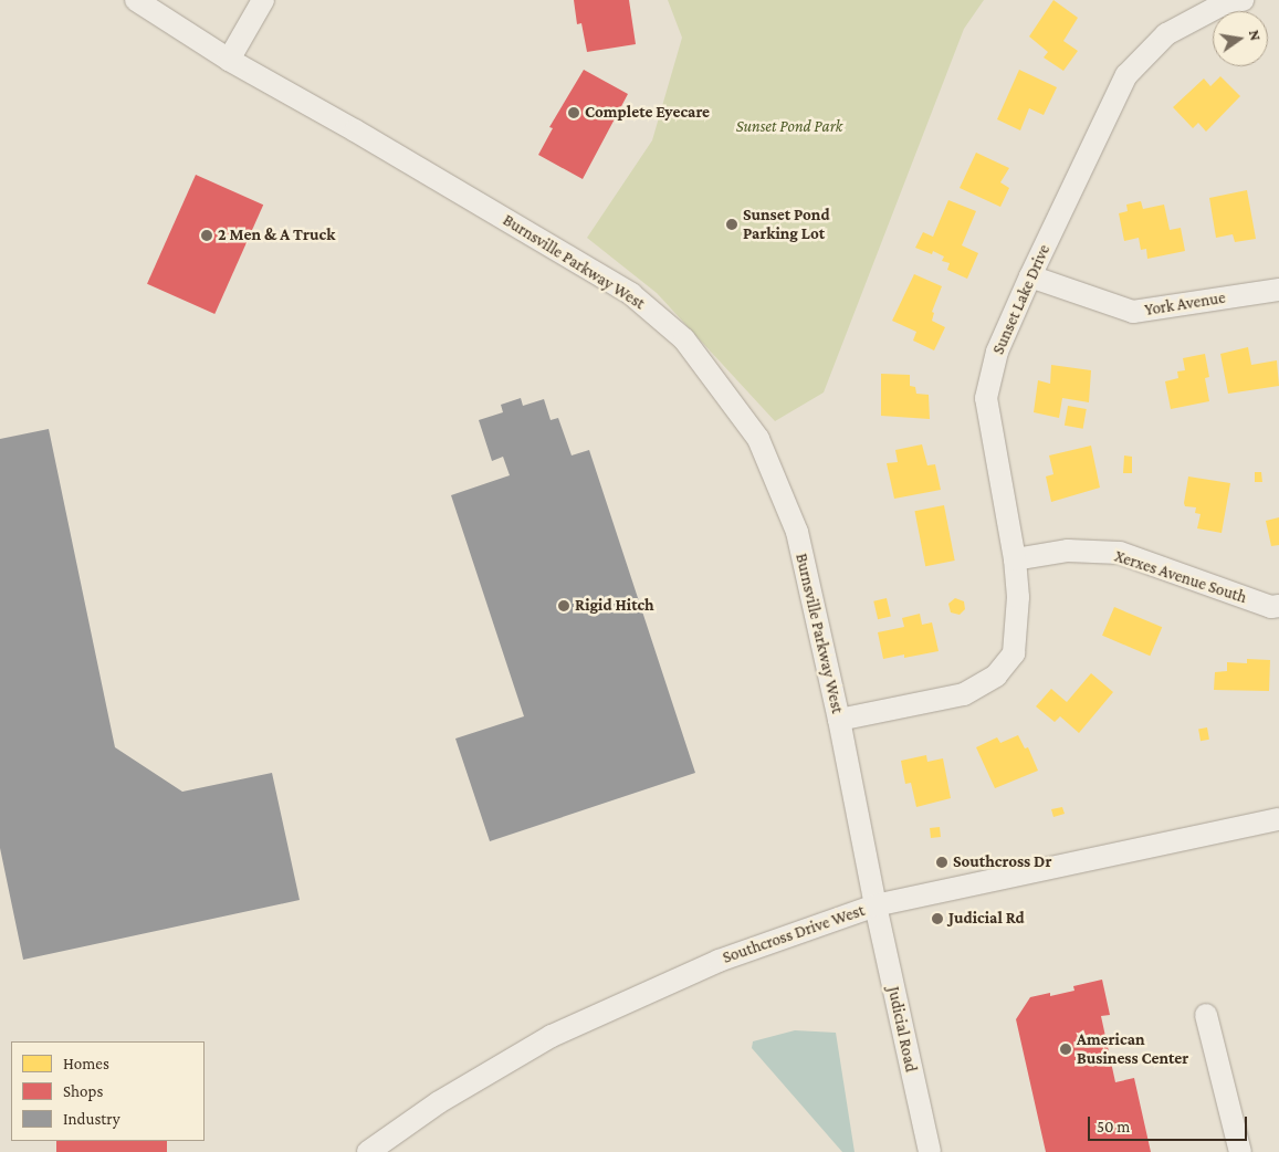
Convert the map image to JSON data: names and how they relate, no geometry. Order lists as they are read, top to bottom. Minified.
{"streets":{"street":["Burnsville Parkway West","Sunset Lake Drive","York Avenue","Xerxes Avenue South","Southcross Drive West","Judicial Road"]},"crossings":[["Burnsville Parkway West","Sunset Lake Drive"],["Burnsville Parkway West","Southcross Drive West"],["Burnsville Parkway West","Judicial Road"],["Sunset Lake Drive","York Avenue"],["Sunset Lake Drive","Xerxes Avenue South"],["Southcross Drive West","Judicial Road"]],"parks":["Sunset Pond Park"],"places":["Complete Eyecare","Sunset Pond Parking Lot","2 Men & A Truck","Rigid Hitch","Southcross Dr","Judicial Rd","American Business Center"],"legend":["Homes","Shops","Industry"],"scale_bar":"50 m","north":"right"}
